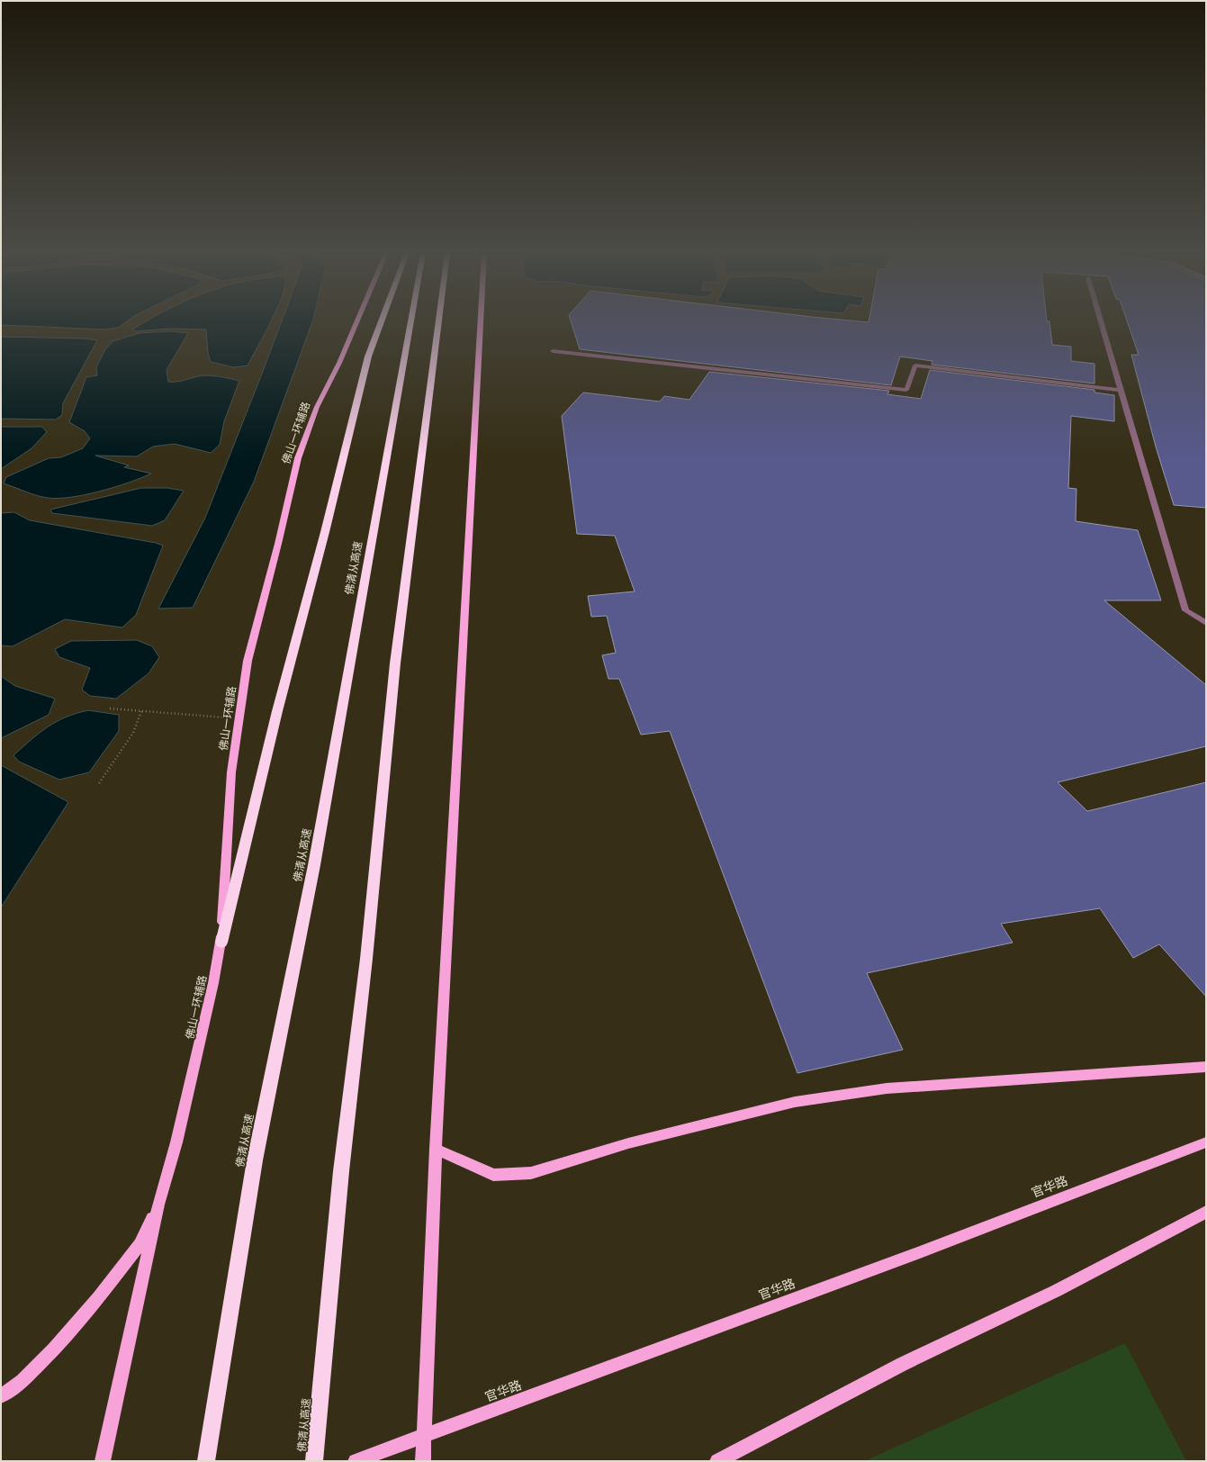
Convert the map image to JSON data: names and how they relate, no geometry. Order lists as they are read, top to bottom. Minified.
{"streets":{"highway":["佛清从高速"],"main road":["佛山一环辅路","官华路"]}}
